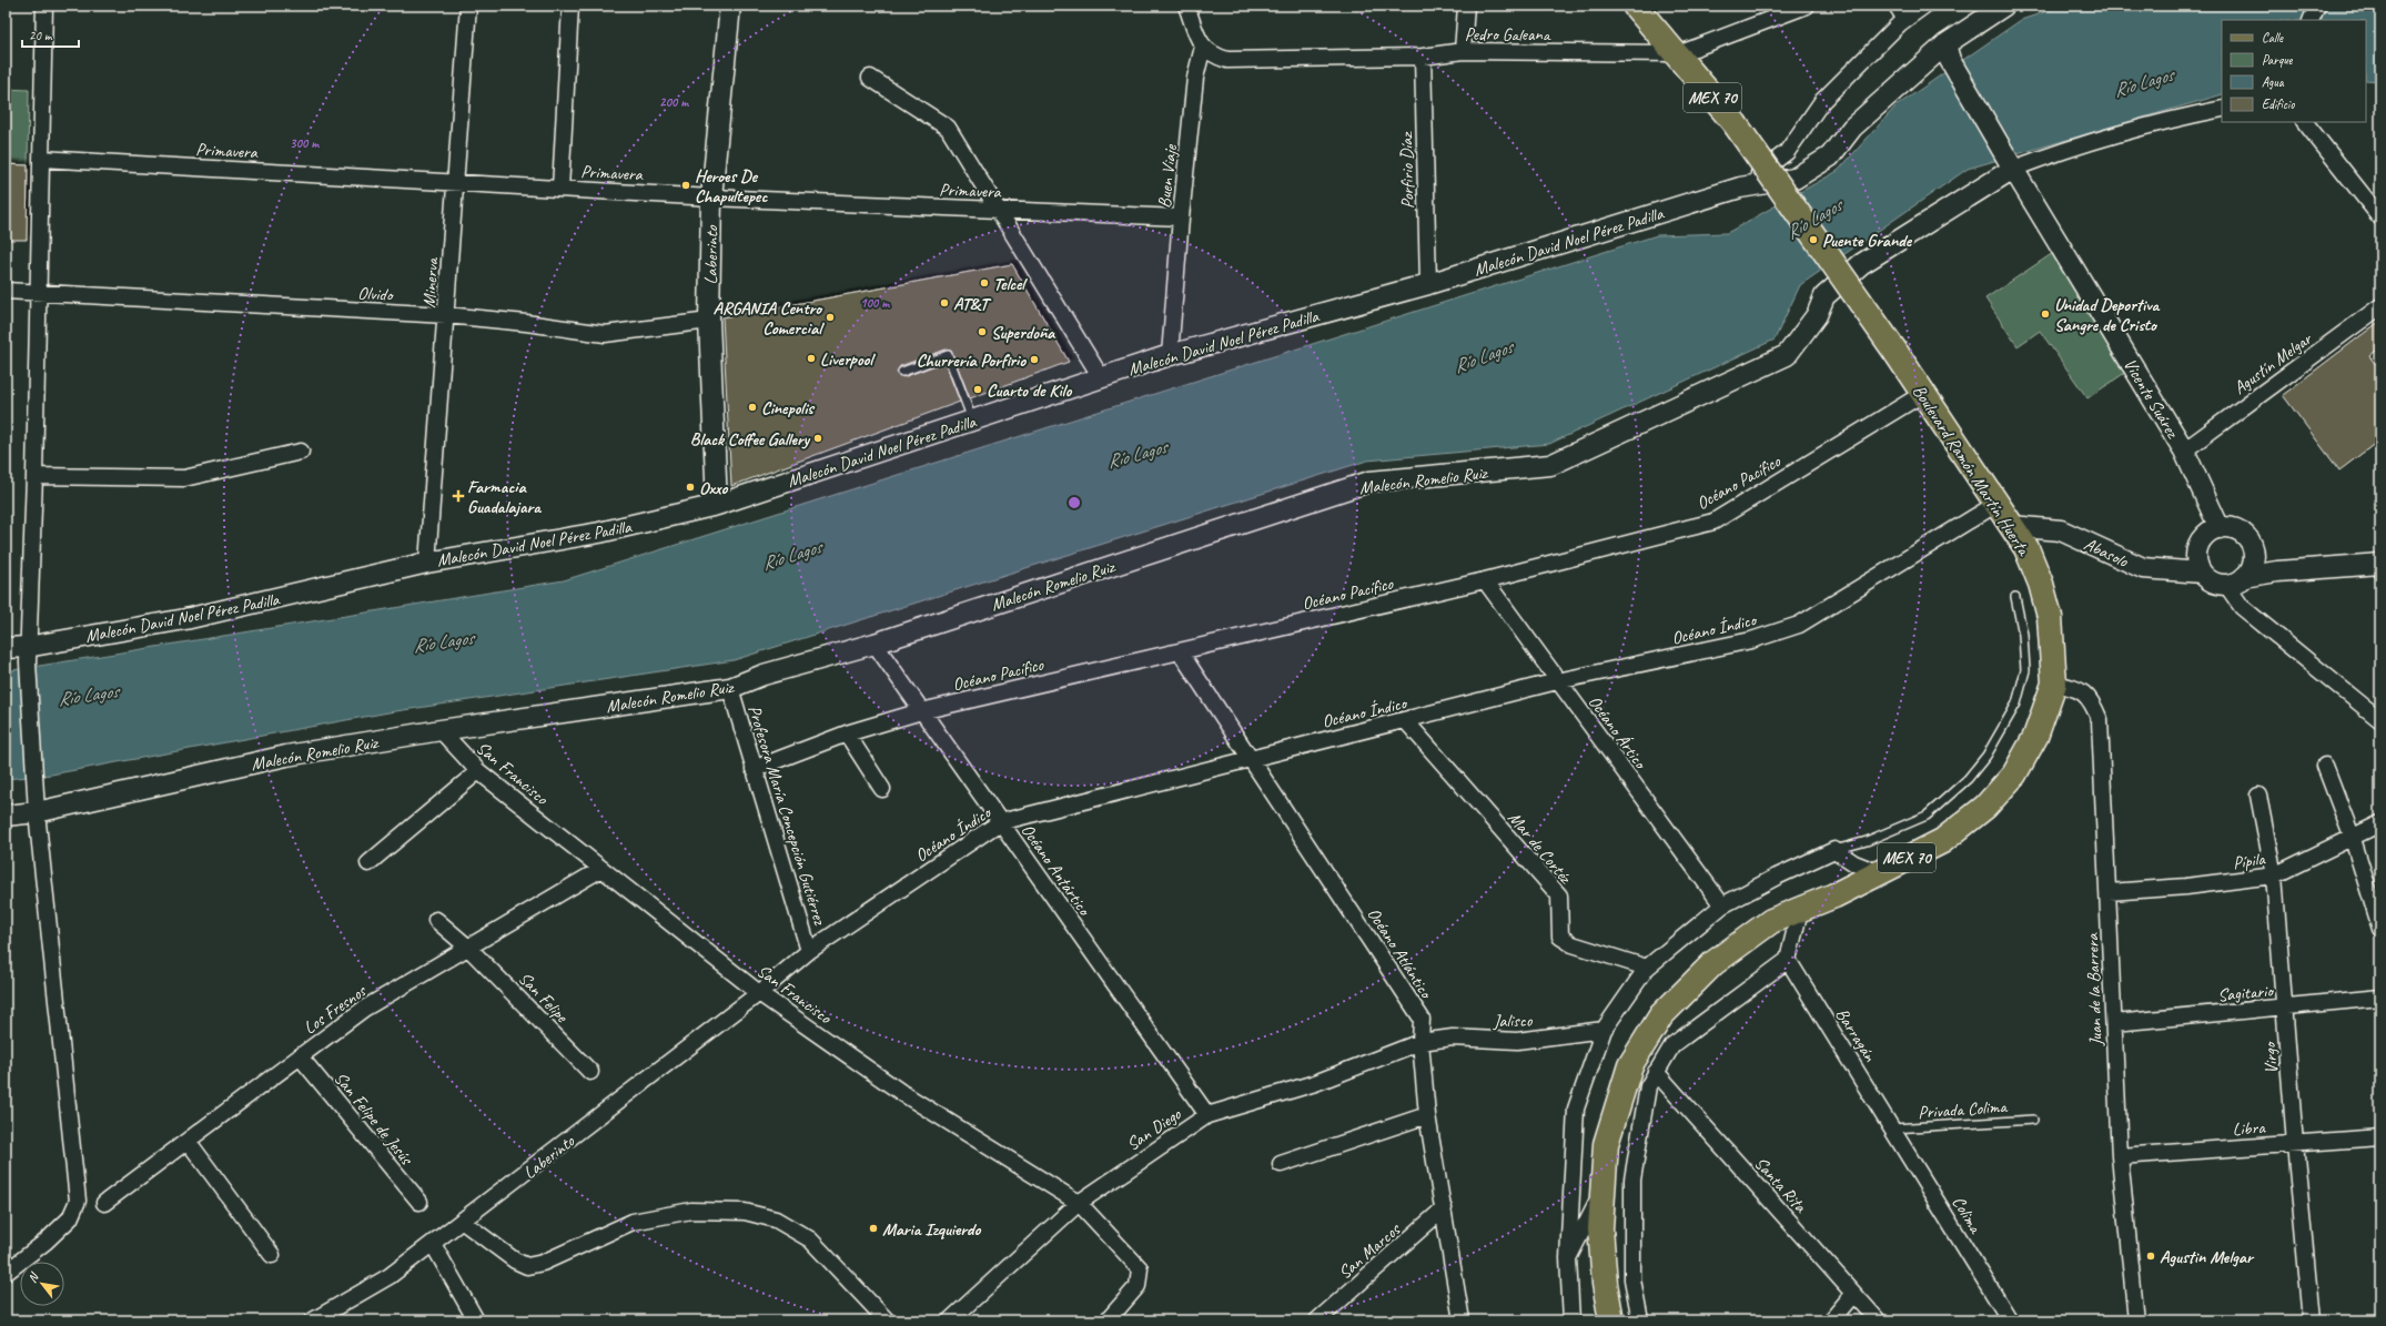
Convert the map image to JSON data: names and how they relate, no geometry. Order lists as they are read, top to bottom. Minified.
{"streets":{"main road":["MEX 70","Boulevard Ramón Martín Huerta"],"street":["Pedro Galeana","Primavera","Porfirio Díaz","Buen Viaje","Malecón David Noel Pérez Padilla","Laberinto","Minerva","Olvido","Agustín Melgar","Vicente Suárez","Malecón Romelio Ruiz","Océano Pacífico","Abasolo","Océano Índico","Océano Ártico","San Francisco","Profesora María Concepción Gutiérrez","Mar de Cortéz","Pípila","Océano Antártico","Océano Atlántico","Juan de la Barrera","Sagitario","San Felipe","Los Fresnos","Jalisco","Barragán","Virgo","San Felipe de Jesús","Libra","San Diego","Santa Rita","Colima","San Marcos"],"lane":["Privada Colima"]},"crossings":[["Pedro Galeana","Porfirio Díaz"],["Pedro Galeana","Buen Viaje"],["Pedro Galeana","Boulevard Ramón Martín Huerta"],["Primavera","Buen Viaje"],["Primavera","Laberinto"],["Primavera","Minerva"],["Porfirio Díaz","Malecón David Noel Pérez Padilla"],["Buen Viaje","Malecón David Noel Pérez Padilla"],["Malecón David Noel Pérez Padilla","Laberinto"],["Malecón David Noel Pérez Padilla","Minerva"],["Malecón David Noel Pérez Padilla","Vicente Suárez"],["Laberinto","Olvido"],["Laberinto","Océano Índico"],["Laberinto","San Francisco"],["Minerva","Olvido"],["Agustín Melgar","Vicente Suárez"],["Vicente Suárez","Malecón Romelio Ruiz"],["Vicente Suárez","Abasolo"],["Boulevard Ramón Martín Huerta","Océano Pacífico"],["Boulevard Ramón Martín Huerta","Abasolo"],["Boulevard Ramón Martín Huerta","Océano Índico"],["Boulevard Ramón Martín Huerta","Juan de la Barrera"],["Malecón Romelio Ruiz","San Francisco"],["Malecón Romelio Ruiz","Profesora María Concepción Gutiérrez"],["Malecón Romelio Ruiz","Océano Antártico"],["Océano Pacífico","Océano Ártico"],["Océano Pacífico","Profesora María Concepción Gutiérrez"],["Océano Pacífico","Océano Antártico"],["Océano Pacífico","Océano Atlántico"],["Océano Índico","Océano Ártico"],["Océano Índico","San Francisco"],["Océano Índico","Profesora María Concepción Gutiérrez"],["Océano Índico","Mar de Cortéz"],["Océano Índico","Océano Antártico"],["Océano Índico","Océano Atlántico"],["San Francisco","Los Fresnos"],["San Francisco","San Diego"],["Pípila","Juan de la Barrera"],["Pípila","Virgo"],["Océano Antártico","San Diego"],["Océano Atlántico","Jalisco"],["Océano Atlántico","San Diego"],["Océano Atlántico","San Marcos"],["Juan de la Barrera","Sagitario"],["Juan de la Barrera","Libra"],["Sagitario","Virgo"],["San Felipe","Los Fresnos"],["Los Fresnos","San Felipe de Jesús"],["Jalisco","San Diego"],["Barragán","Privada Colima"],["Barragán","Colima"],["Virgo","Libra"],["Privada Colima","Colima"]],"water":["Río Lagos"],"places":{"other":["Heroes De Chapultepec","Puente Grande","Telcel","AT&T","Unidad Deportiva Sangre de Cristo","ARGANIA Centro Comercial","Superdoña","Liverpool","Churrería Porfirio","Cuarto de Kilo","Cinepolis","Black Coffee Gallery","Oxxo","Maria Izquierdo","Agustin Melgar"],"health":["Farmacia Guadalajara"]},"legend":["Calle","Parque","Agua","Edificio"],"scale_bar":"20 m","north":"top left","rings":["200 m","300 m","100 m"]}
